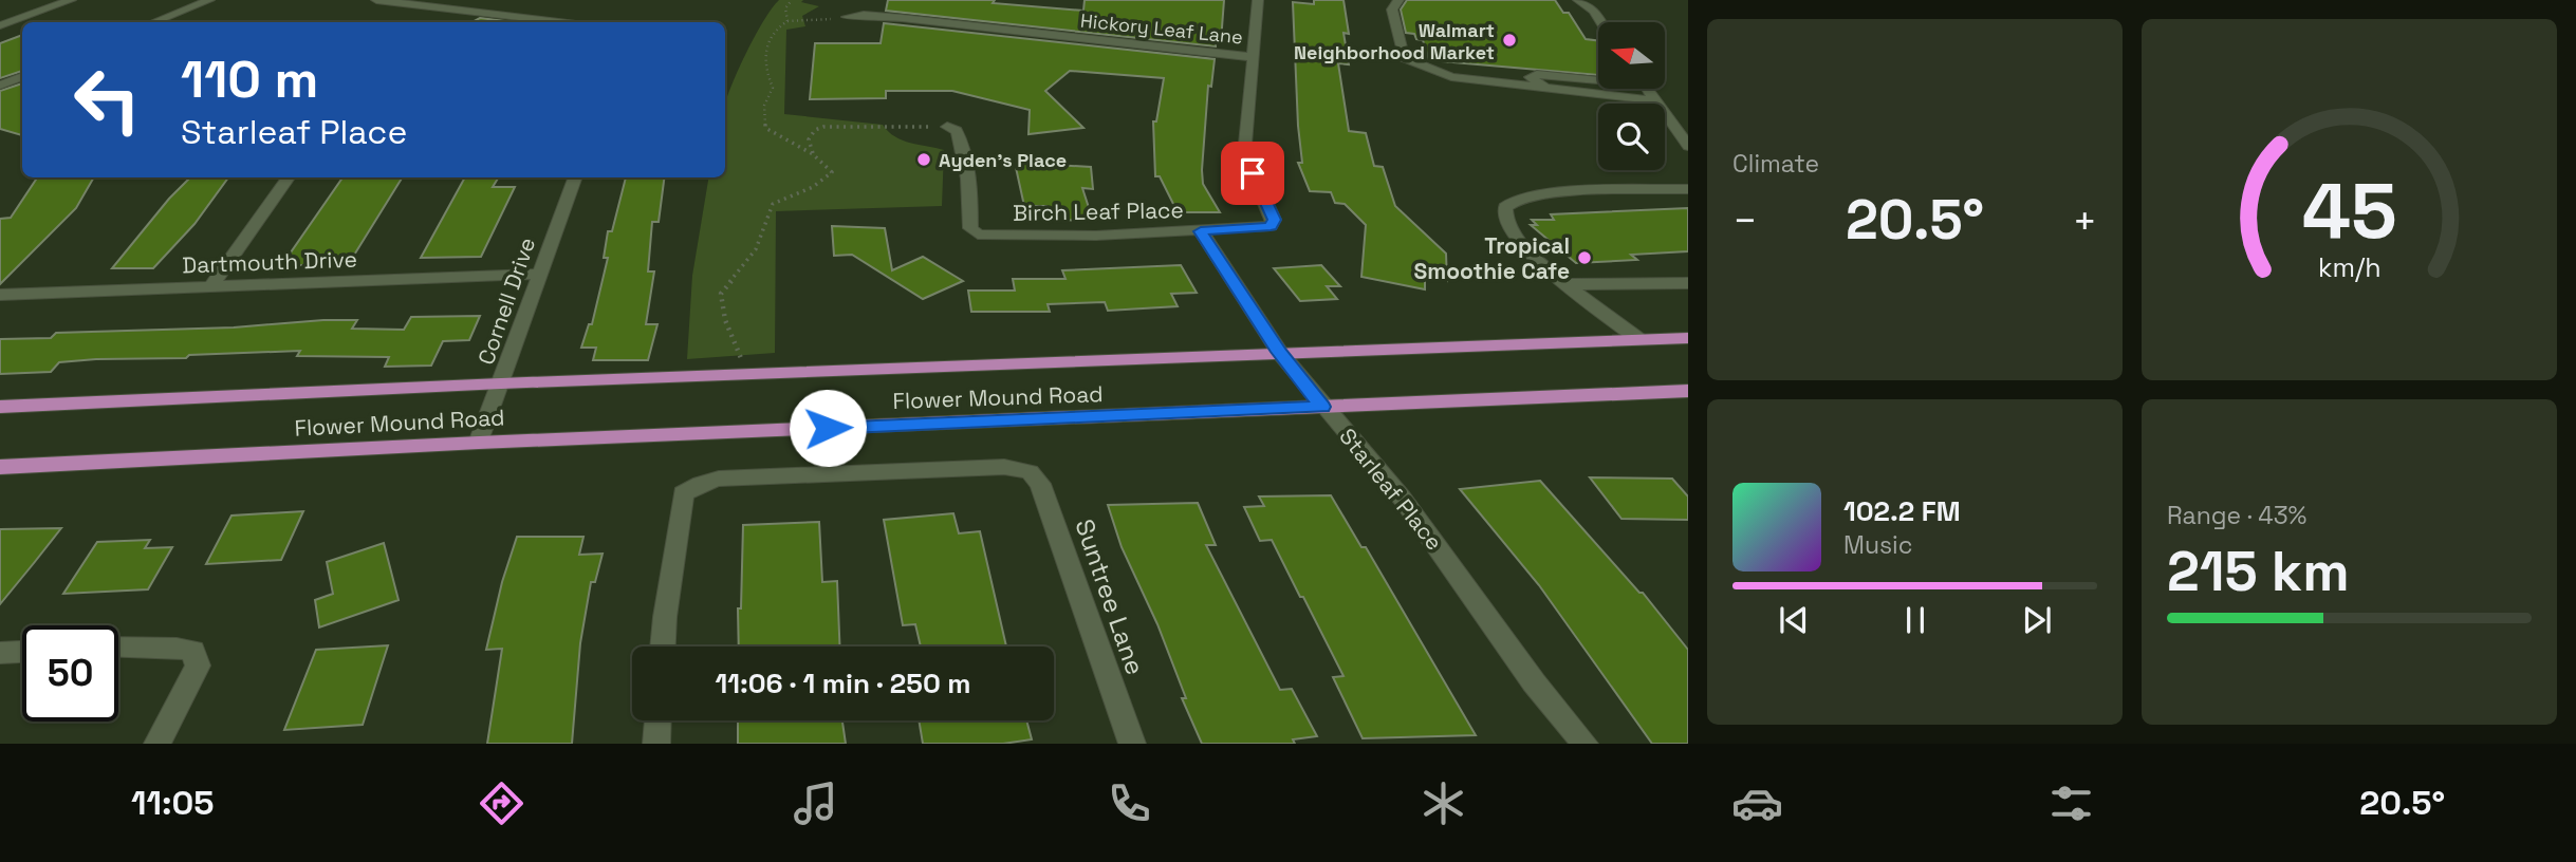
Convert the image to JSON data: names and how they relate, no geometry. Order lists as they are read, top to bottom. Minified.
{"streets":{"main road":["Flower Mound Road"],"street":["Hickory Leaf Lane","Birch Leaf Place","Dartmouth Drive","Cornell Drive","Starleaf Place","Suntree Lane"]},"crossings":[["Hickory Leaf Lane","Birch Leaf Place"],["Birch Leaf Place","Starleaf Place"],["Dartmouth Drive","Cornell Drive"],["Cornell Drive","Flower Mound Road"],["Flower Mound Road","Starleaf Place"]],"places":["Walmart Neighborhood Market","Ayden's Place","Tropical Smoothie Cafe"],"north":"left","page":{"tile":["Climate",["Range · 43%","215 km"]],"turn":["110 m","Starleaf Place"],"heat":["−","20.5°","+"],"song":["102.2 FM","Music"],"limit":"50","trip":"11:06 · 1 min · 250 m","tabs":["11:05","20.5°"],"gauge":["45","km/h"]}}
